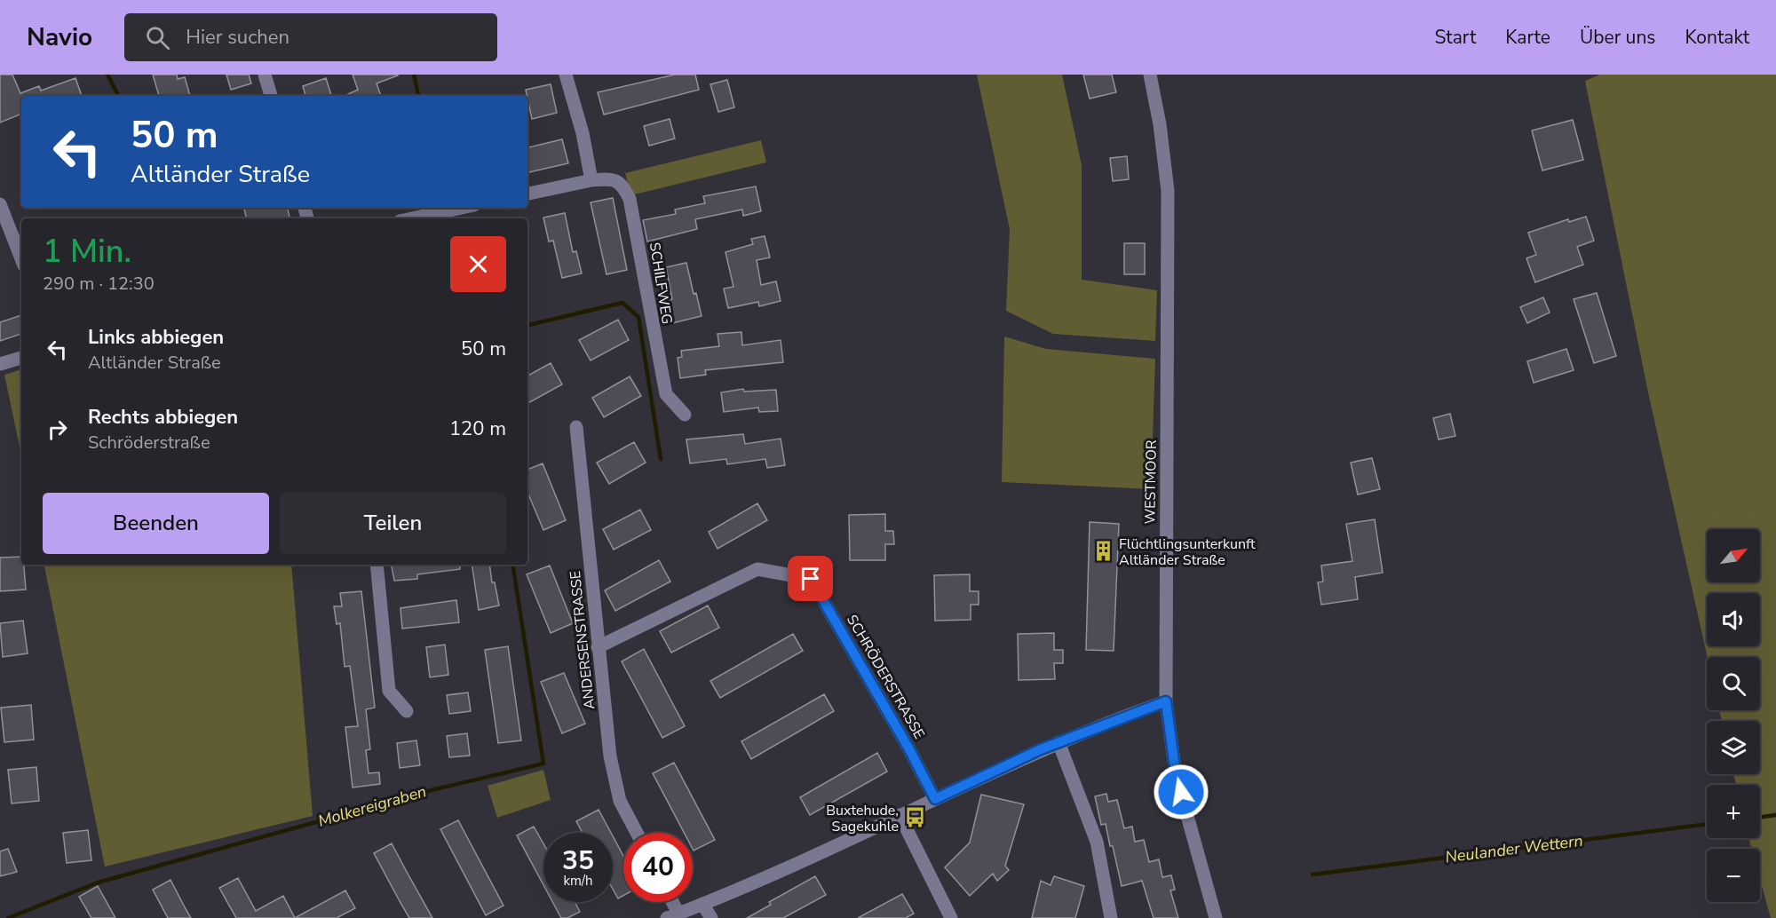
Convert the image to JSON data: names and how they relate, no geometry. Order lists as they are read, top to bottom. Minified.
{"streets":{"street":["SCHILFWEG","WESTMOOR","ANDERSENSTRASSE","SCHRÖDERSTRASSE"]},"crossings":[["ANDERSENSTRASSE","SCHRÖDERSTRASSE"]],"water":["Molkereigraben","Neulander Wettern"],"places":{"building":["Flüchtlingsunterkunft Altländer Straße"],"bus stop":["Buxtehude, Sagekuhle"]},"north":"top right","page":{"header":"Navio","search":"Hier suchen","nav":["Start","Karte","Über uns","Kontakt"],"turn":["50 m","Altländer Straße"],"heading":["1 Min.","290 m · 12:30"],"list":[{"name":"Links abbiegen","note":"Altländer Straße","value":"50 m"},{"name":"Rechts abbiegen","note":"Schröderstraße","value":"120 m"}],"buttons":["Beenden","Teilen"],"map_buttons":["+","−"],"speed":"35 km/h","limit":"40"}}
